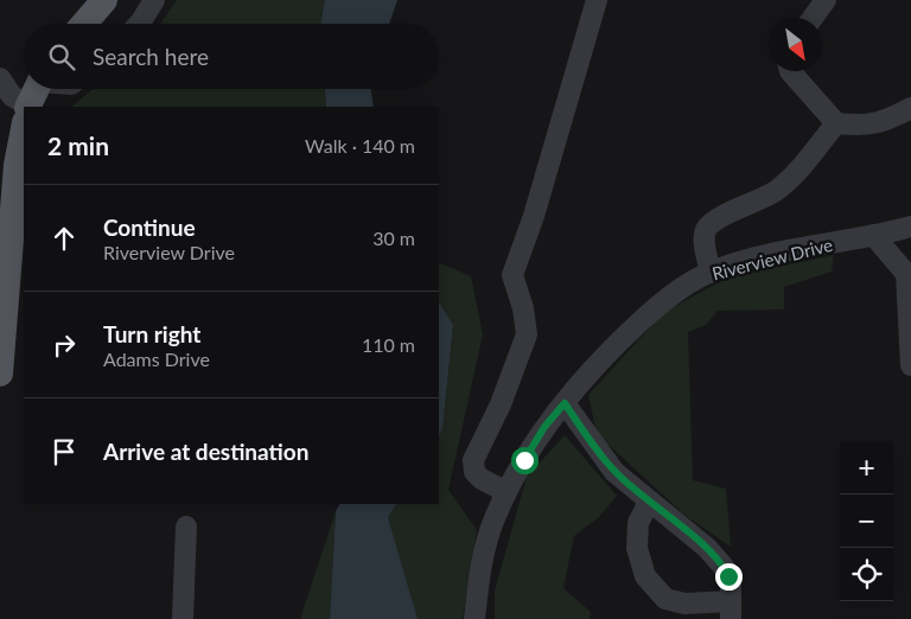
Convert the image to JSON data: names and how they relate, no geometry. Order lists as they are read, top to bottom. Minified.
{"streets":{"street":["Riverview Drive"]},"north":"bottom right","page":{"search":"Search here","heading":["2 min","Walk · 140 m"],"list":[["Continue","Riverview Drive","30 m"],["Turn right","Adams Drive","110 m"],"Arrive at destination"],"map_buttons":["+","−"]}}
